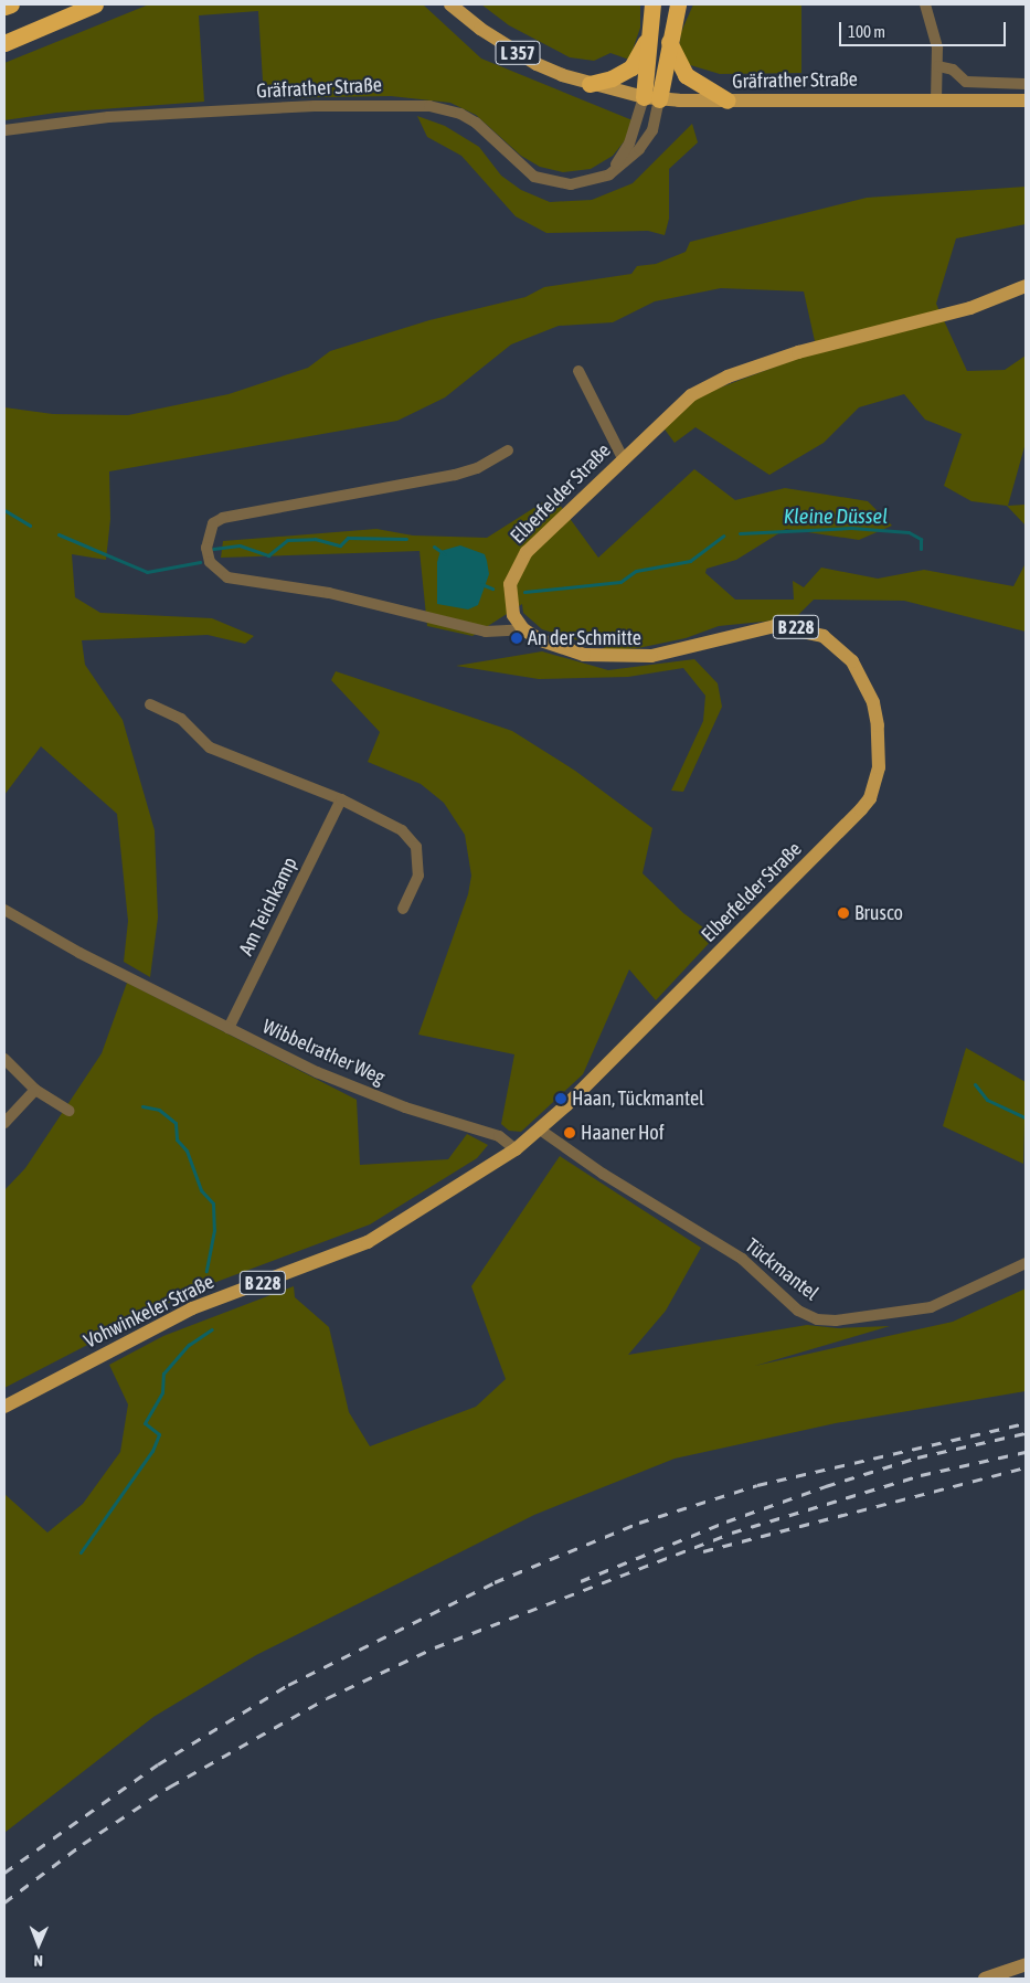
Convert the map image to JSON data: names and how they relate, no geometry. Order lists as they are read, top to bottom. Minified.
{"streets":{"main road":["L 357","Gräfrather Straße","Elberfelder Straße","B 228","Vohwinkeler Straße"],"street":["Am Teichkamp","Wibbelrather Weg","Tückmantel"]},"crossings":[["L 357","Gräfrather Straße"],["Elberfelder Straße","Wibbelrather Weg"],["Elberfelder Straße","Tückmantel"],["Elberfelder Straße","Vohwinkeler Straße"],["Am Teichkamp","Wibbelrather Weg"],["Wibbelrather Weg","Vohwinkeler Straße"]],"water":["Kleine Düssel"],"places":["An der Schmitte","Brusco","Haan, Tückmantel","Haaner Hof"],"scale_bar":"100 m","north":"bottom"}
